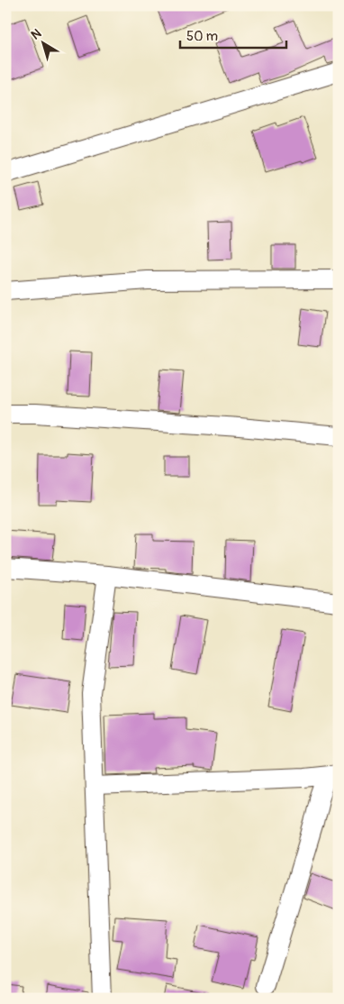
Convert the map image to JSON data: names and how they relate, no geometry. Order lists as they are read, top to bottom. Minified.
{"scale_bar":"50 m","north":"top left"}
